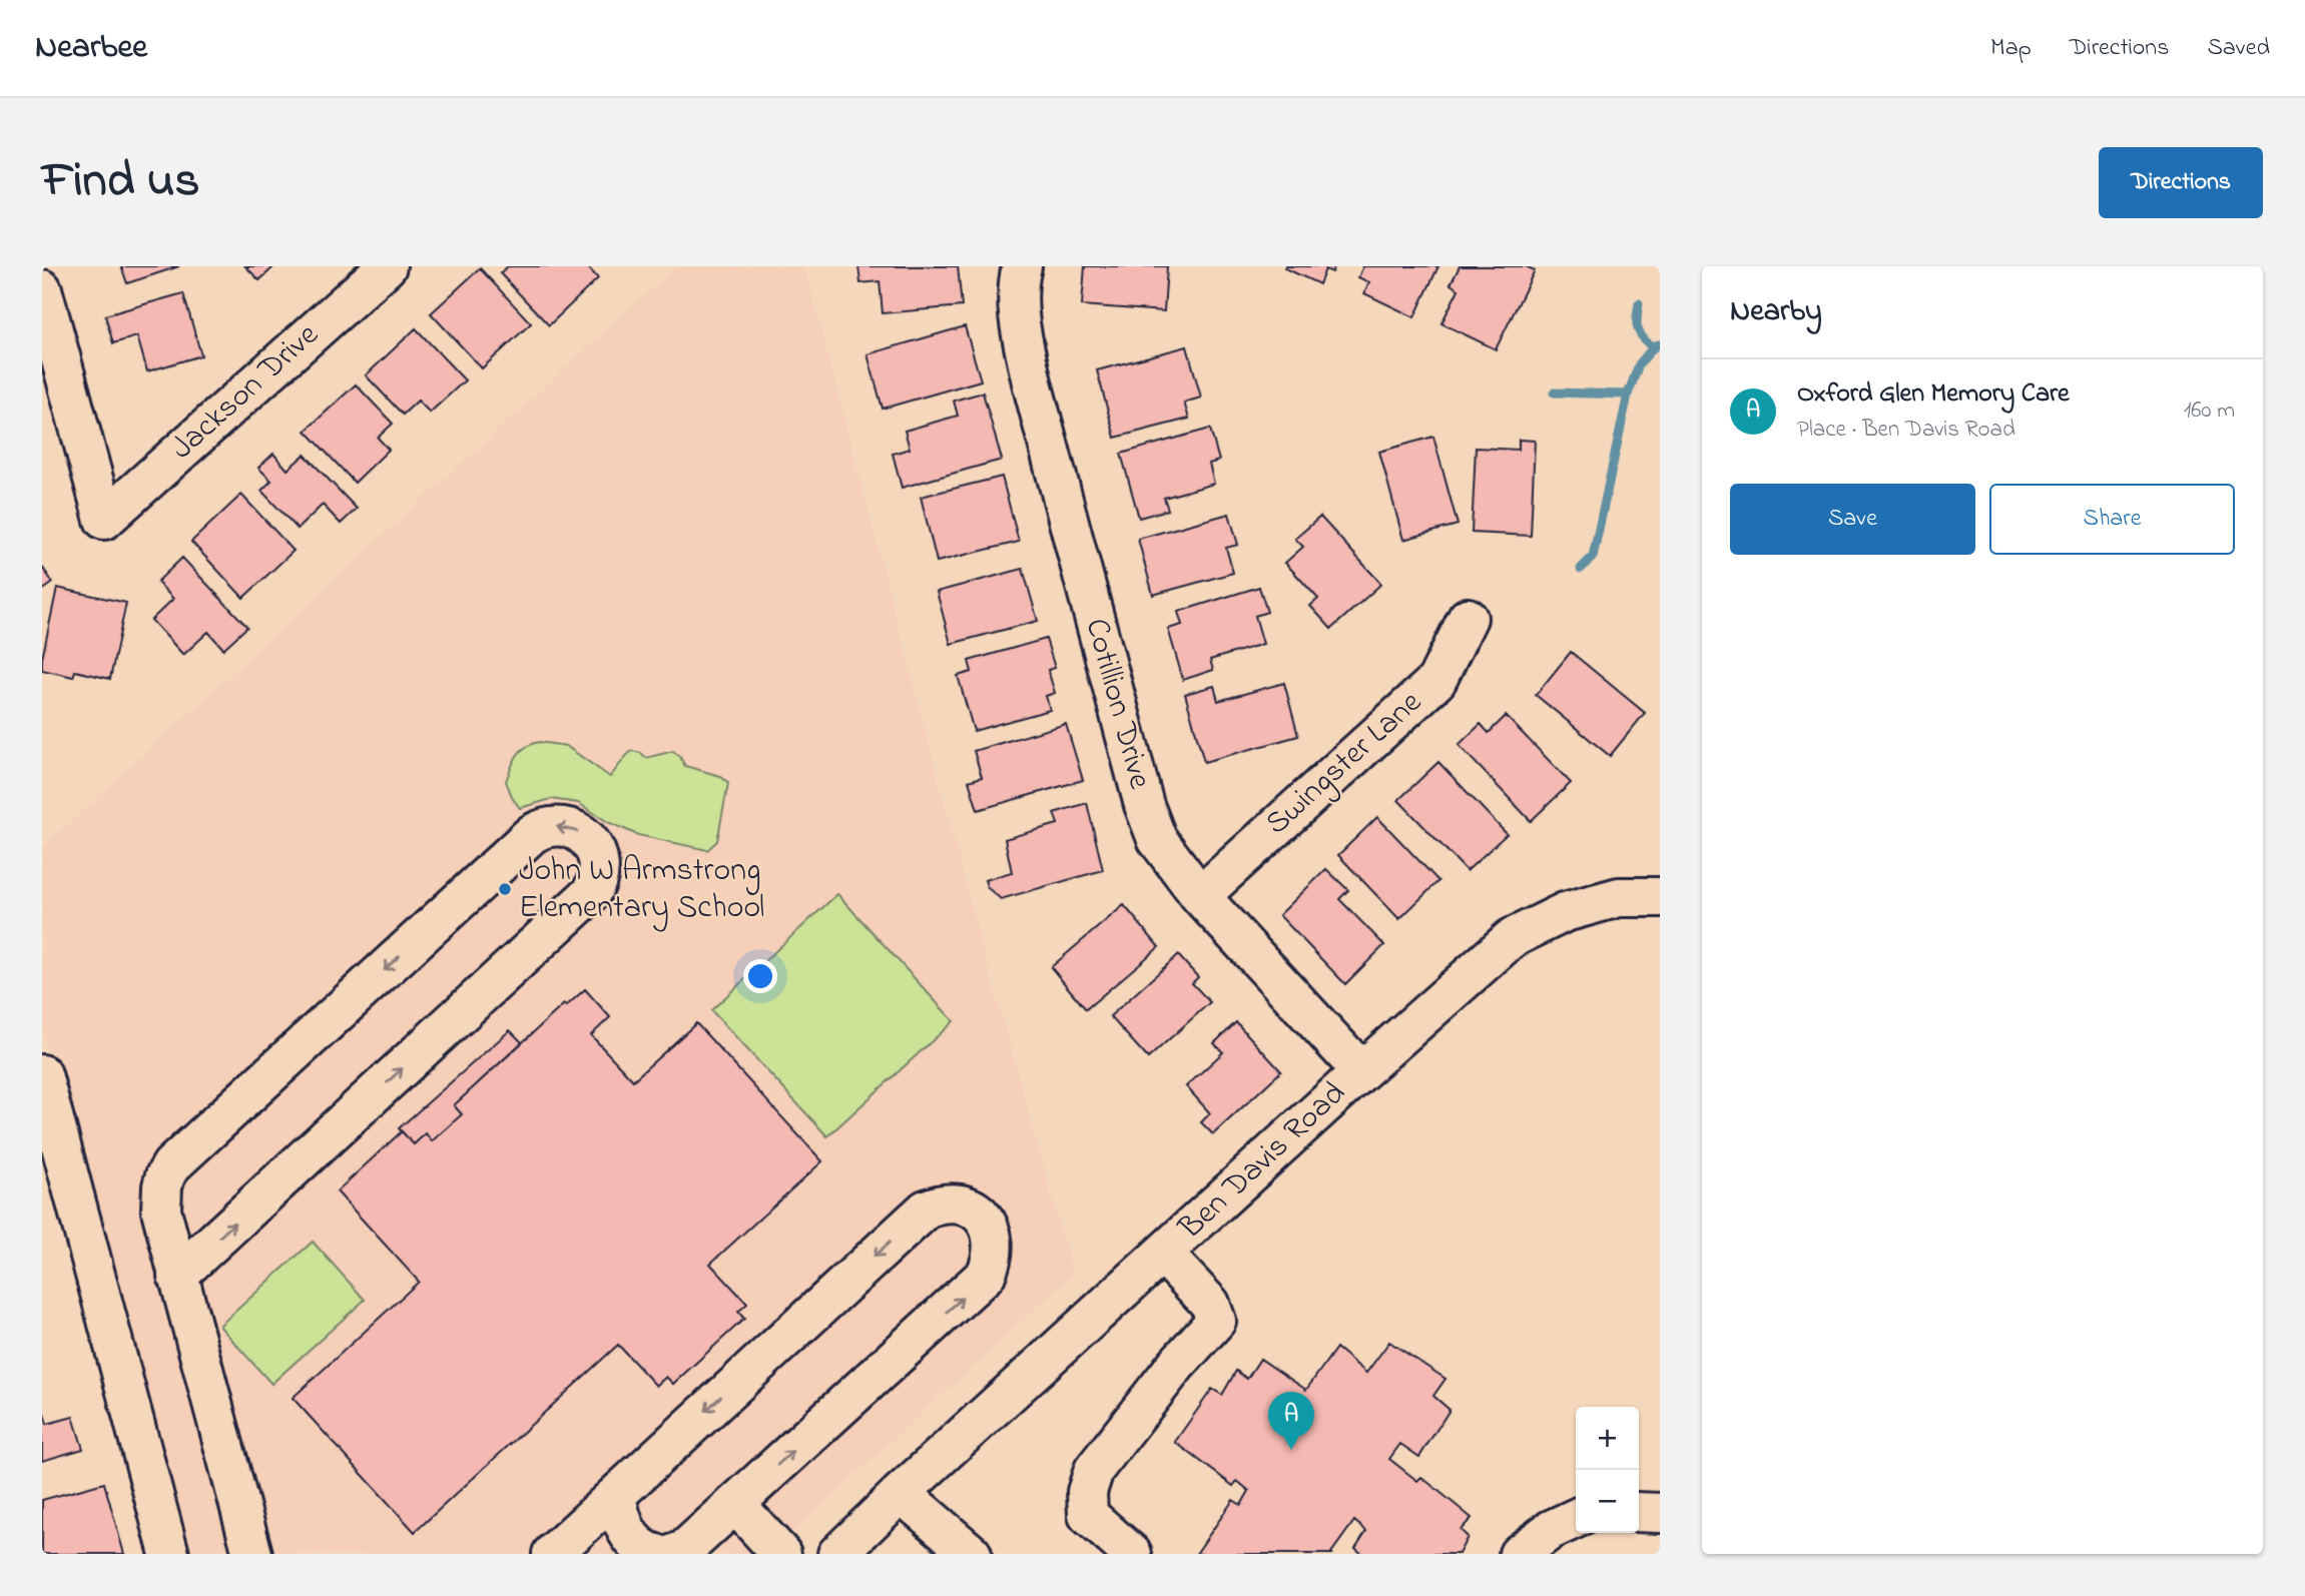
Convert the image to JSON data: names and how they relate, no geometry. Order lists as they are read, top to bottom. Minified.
{"streets":{"street":["Jackson Drive","Cotillion Drive","Swingster Lane","Ben Davis Road"]},"crossings":[["Cotillion Drive","Swingster Lane"],["Cotillion Drive","Ben Davis Road"]],"places":["John W Armstrong Elementary School"],"page":{"header":"Nearbee","nav":["Map","Directions","Saved"],"title":"Find us","buttons":["Directions",["Save","Share"]],"heading":"Nearby","list":[{"mark":"A","name":"Oxford Glen Memory Care","note":"Place · Ben Davis Road","value":"160 m"}],"pins":"A","map_buttons":["+","−"]}}
